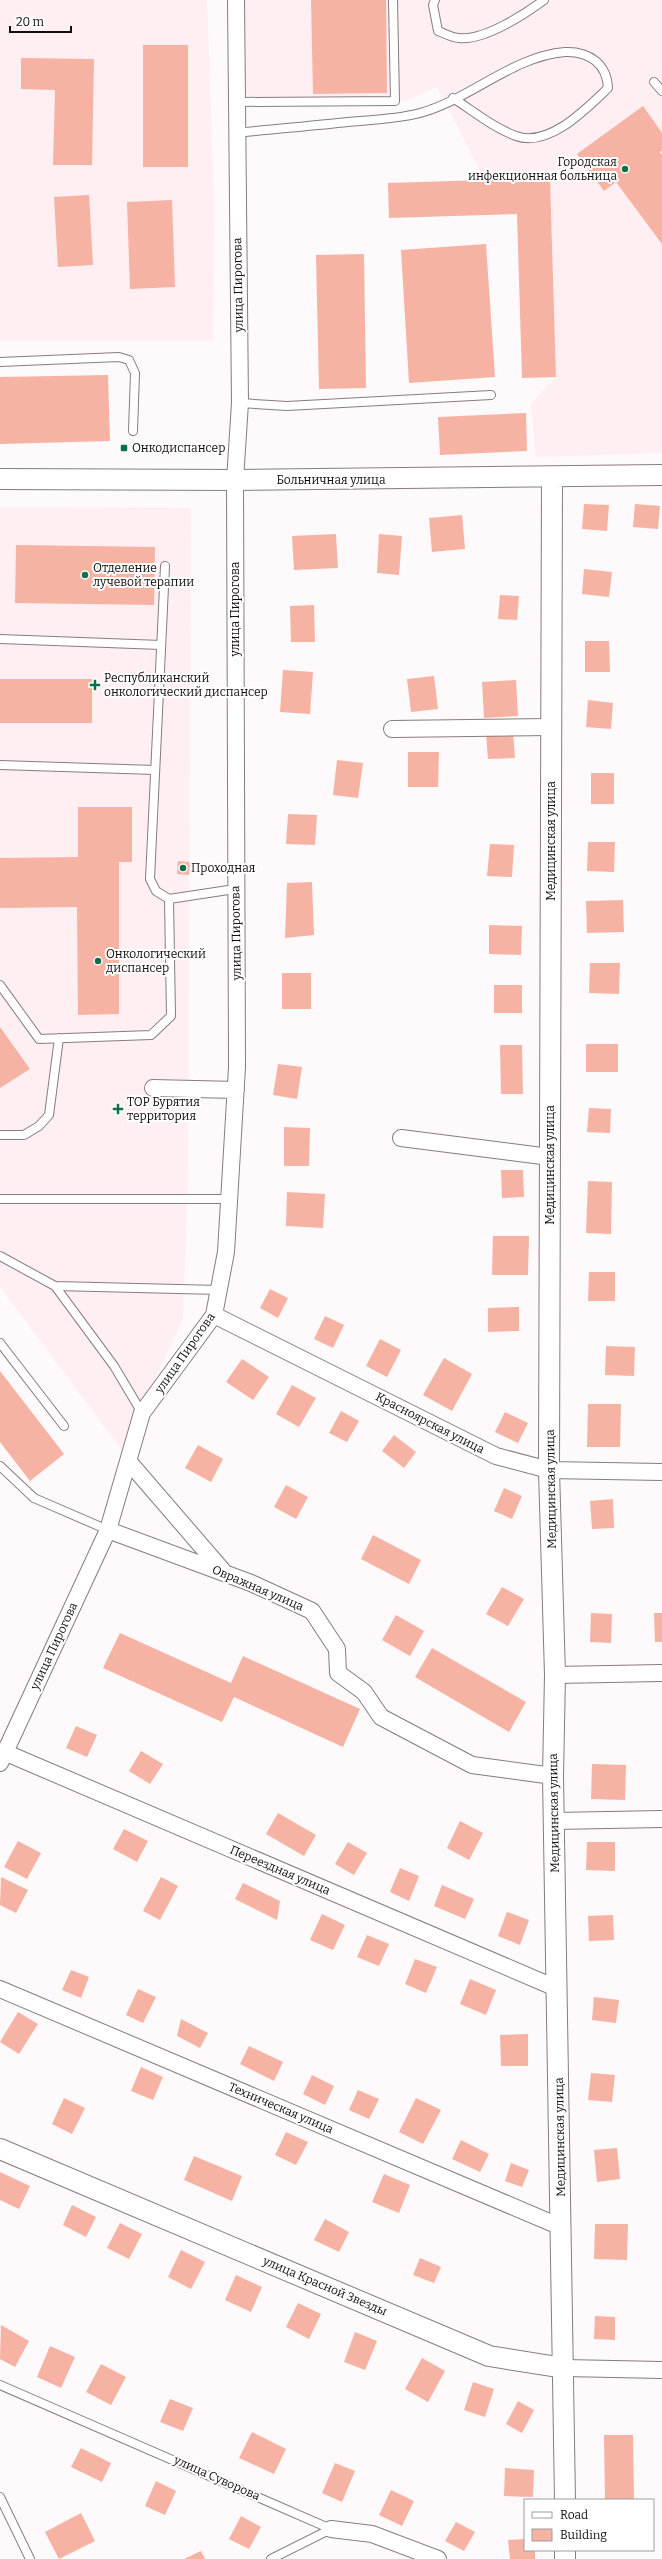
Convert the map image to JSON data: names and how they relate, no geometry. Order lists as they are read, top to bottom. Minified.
{"streets":{"street":["улица Пирогова","Больничная улица","Медицинская улица","Красноярская улица","Овражная улица","Переездная улица","Техническая улица","улица Красной Звезды","улица Суворова"]},"crossings":[["улица Пирогова","Больничная улица"],["улица Пирогова","Красноярская улица"],["улица Пирогова","Овражная улица"],["улица Пирогова","Переездная улица"],["Больничная улица","Медицинская улица"],["Медицинская улица","Красноярская улица"],["Медицинская улица","Овражная улица"],["Медицинская улица","Переездная улица"],["Медицинская улица","Техническая улица"],["Медицинская улица","улица Красной Звезды"]],"places":{"other":["Городская инфекционная больница","Отделение лучевой терапии","Проходная","Онкологический диспансер"],"transit":["Онкодиспансер"],"health":["Республиканский онкологический диспансер","ТОР Бурятия территория"]},"legend":["Road","Building"],"scale_bar":"20 m"}
